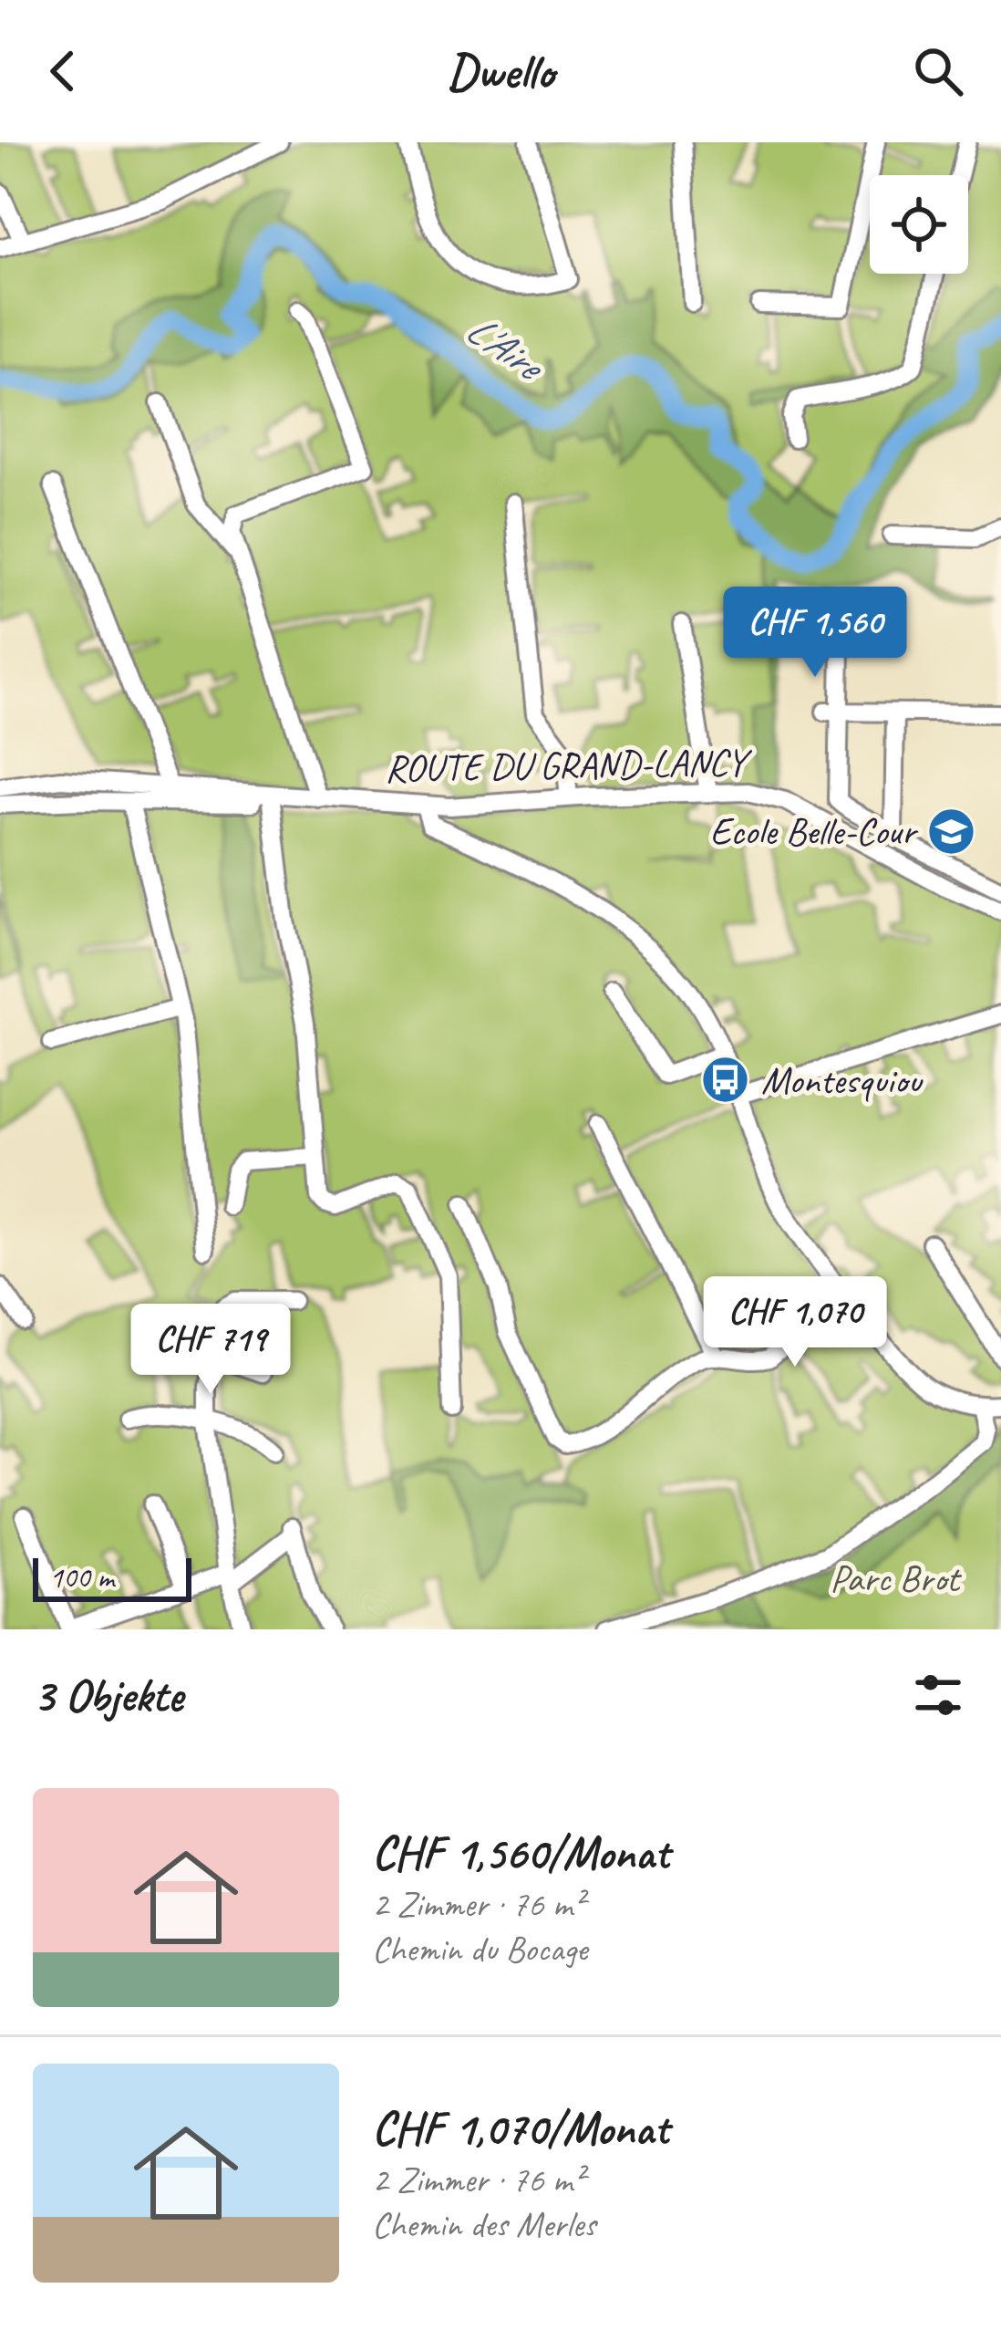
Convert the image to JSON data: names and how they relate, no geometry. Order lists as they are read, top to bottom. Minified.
{"streets":{"street":["ROUTE DU GRAND-LANCY"]},"water":["L'Aire"],"parks":["Parc Brot"],"places":{"school or university":["Ecole Belle-Cour"],"bus stop":["Montesquiou"]},"scale_bar":"100 m","page":{"header":"Dwello","price":["CHF 1,560","CHF 1,070","CHF 719"],"scale":"100 m","heading":"3 Objekte","list":[{"name":"CHF 1,560/Monat","note":"2 Zimmer · 76 m² · Chemin du Bocage"},{"name":"CHF 1,070/Monat","note":"2 Zimmer · 76 m² · Chemin des Merles"}]}}
